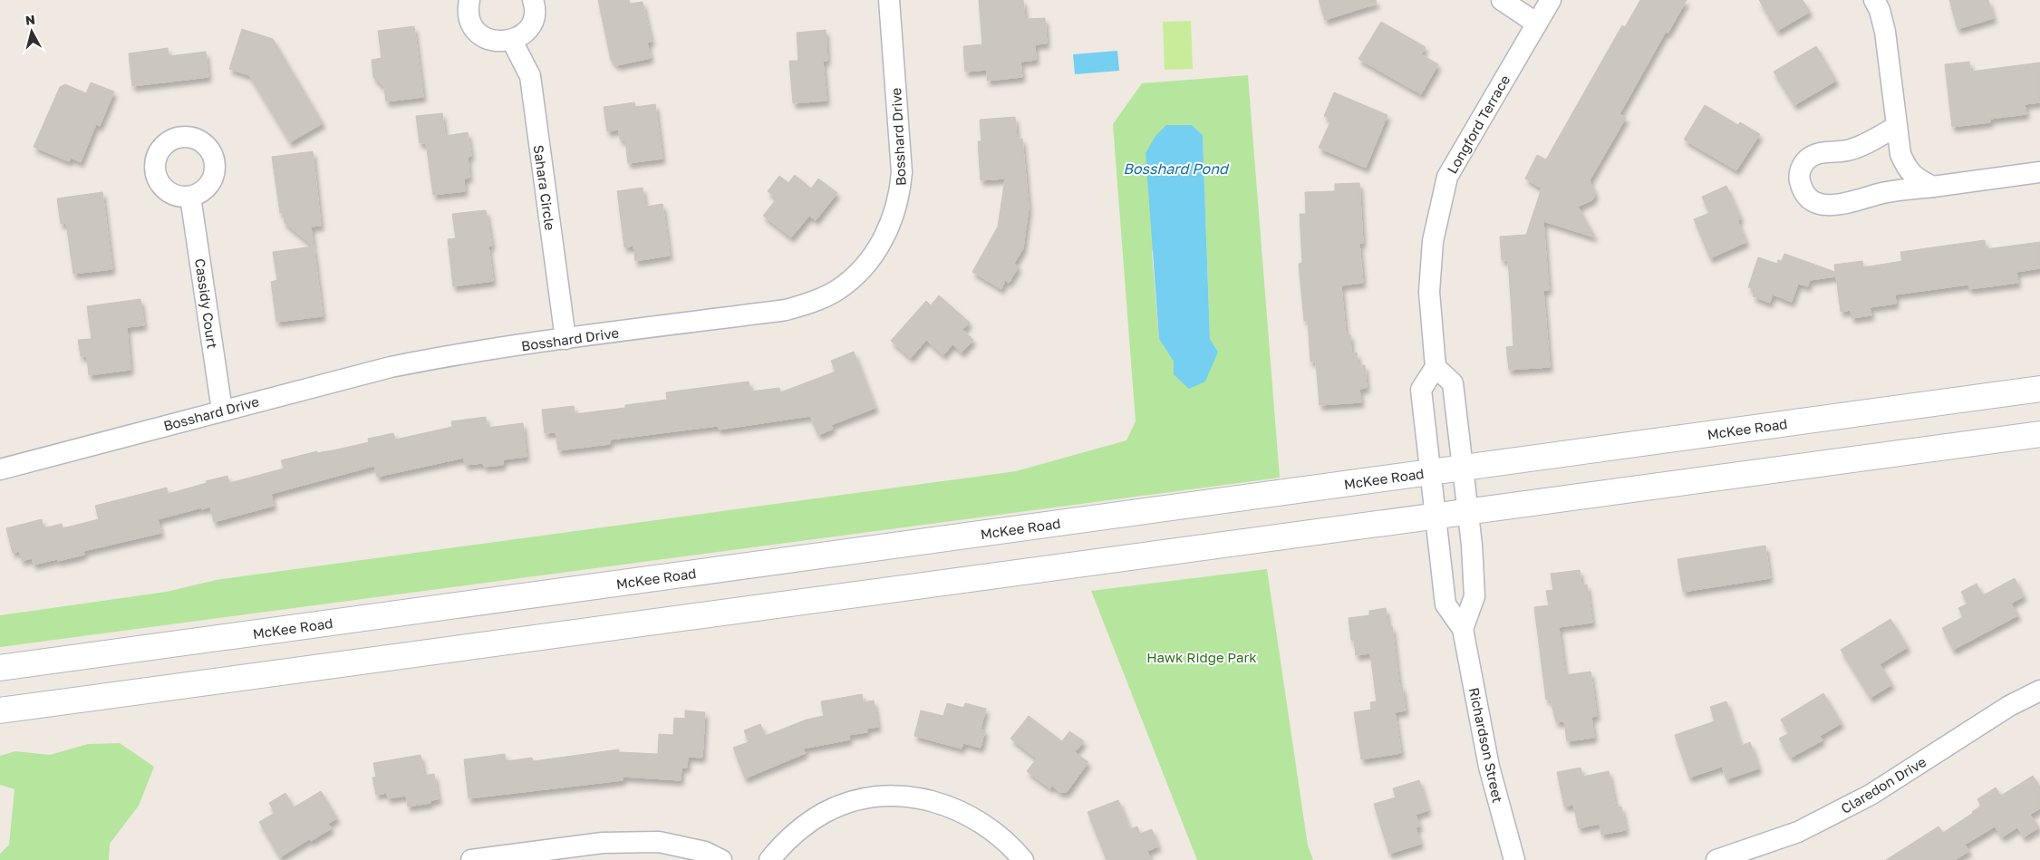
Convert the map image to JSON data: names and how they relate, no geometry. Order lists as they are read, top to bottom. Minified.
{"streets":{"main road":["McKee Road"],"street":["Longford Terrace","Bosshard Drive","Sahara Circle","Cassidy Court","Richardson Street","Claredon Drive"]},"crossings":[["Bosshard Drive","Sahara Circle"],["Bosshard Drive","Cassidy Court"],["McKee Road","Richardson Street"]],"water":["Bosshard Pond"],"parks":["Hawk Ridge Park"],"north":"top"}
